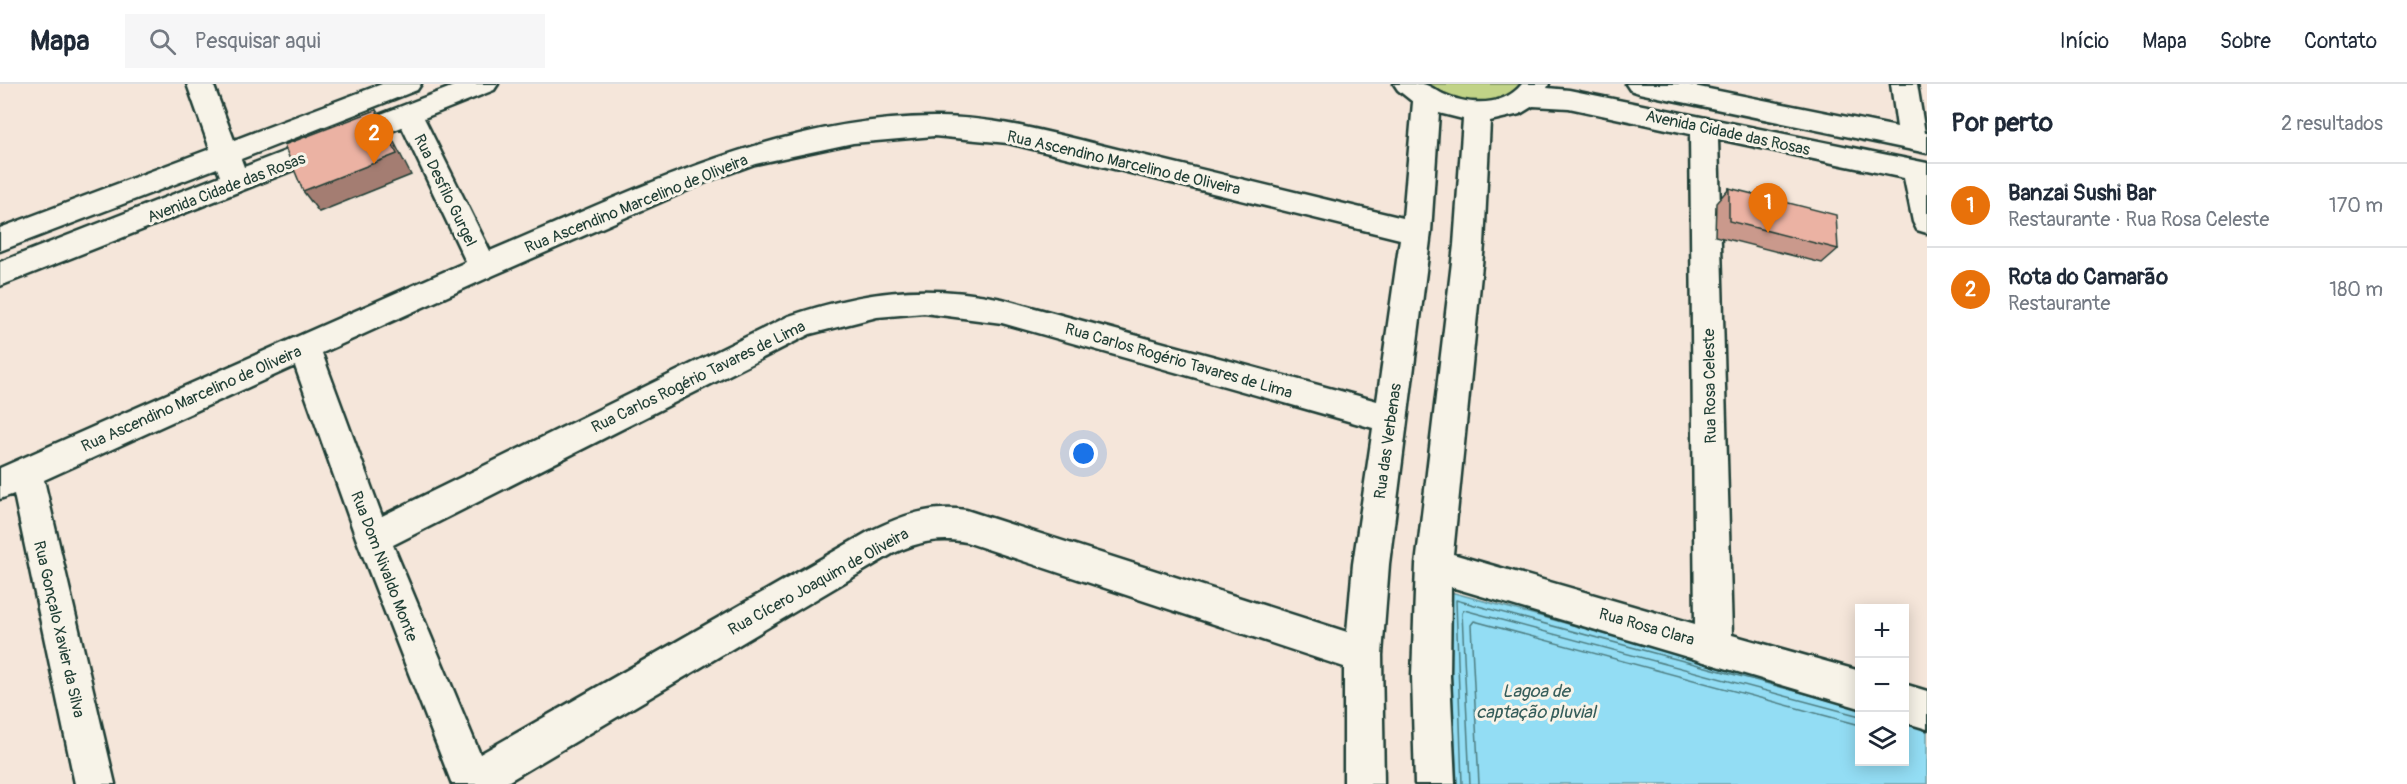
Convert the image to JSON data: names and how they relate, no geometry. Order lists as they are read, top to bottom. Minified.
{"streets":{"street":["Avenida Cidade das Rosas","Rua Ascendino Marcelino de Oliveira","Rua Desfilo Gurgel","Rua Carlos Rogério Tavares de Lima","Rua Rosa Celeste","Rua das Verbenas","Rua Dom Nivaldo Monte","Rua Cícero Joaquim de Oliveira","Rua Rosa Clara","Rua Gonçalo Xavier da Silva"]},"crossings":[["Avenida Cidade das Rosas","Rua Desfilo Gurgel"],["Avenida Cidade das Rosas","Rua Rosa Celeste"],["Rua Ascendino Marcelino de Oliveira","Rua Desfilo Gurgel"],["Rua Ascendino Marcelino de Oliveira","Rua das Verbenas"],["Rua Ascendino Marcelino de Oliveira","Rua Dom Nivaldo Monte"],["Rua Ascendino Marcelino de Oliveira","Rua Gonçalo Xavier da Silva"],["Rua Carlos Rogério Tavares de Lima","Rua das Verbenas"],["Rua Carlos Rogério Tavares de Lima","Rua Dom Nivaldo Monte"],["Rua Rosa Celeste","Rua Rosa Clara"],["Rua das Verbenas","Rua Cícero Joaquim de Oliveira"],["Rua Dom Nivaldo Monte","Rua Cícero Joaquim de Oliveira"]],"water":["Lagoa de captação pluvial"],"page":{"header":"Mapa","search":"Pesquisar aqui","nav":["Início","Mapa","Sobre","Contato"],"heading":["Por perto","2 resultados"],"pins":["2","1"],"list":[{"mark":"1","name":"Banzai Sushi Bar","note":"Restaurante · Rua Rosa Celeste","value":"170 m"},{"mark":"2","name":"Rota do Camarão","note":"Restaurante","value":"180 m"}],"map_buttons":["+","−"]}}
